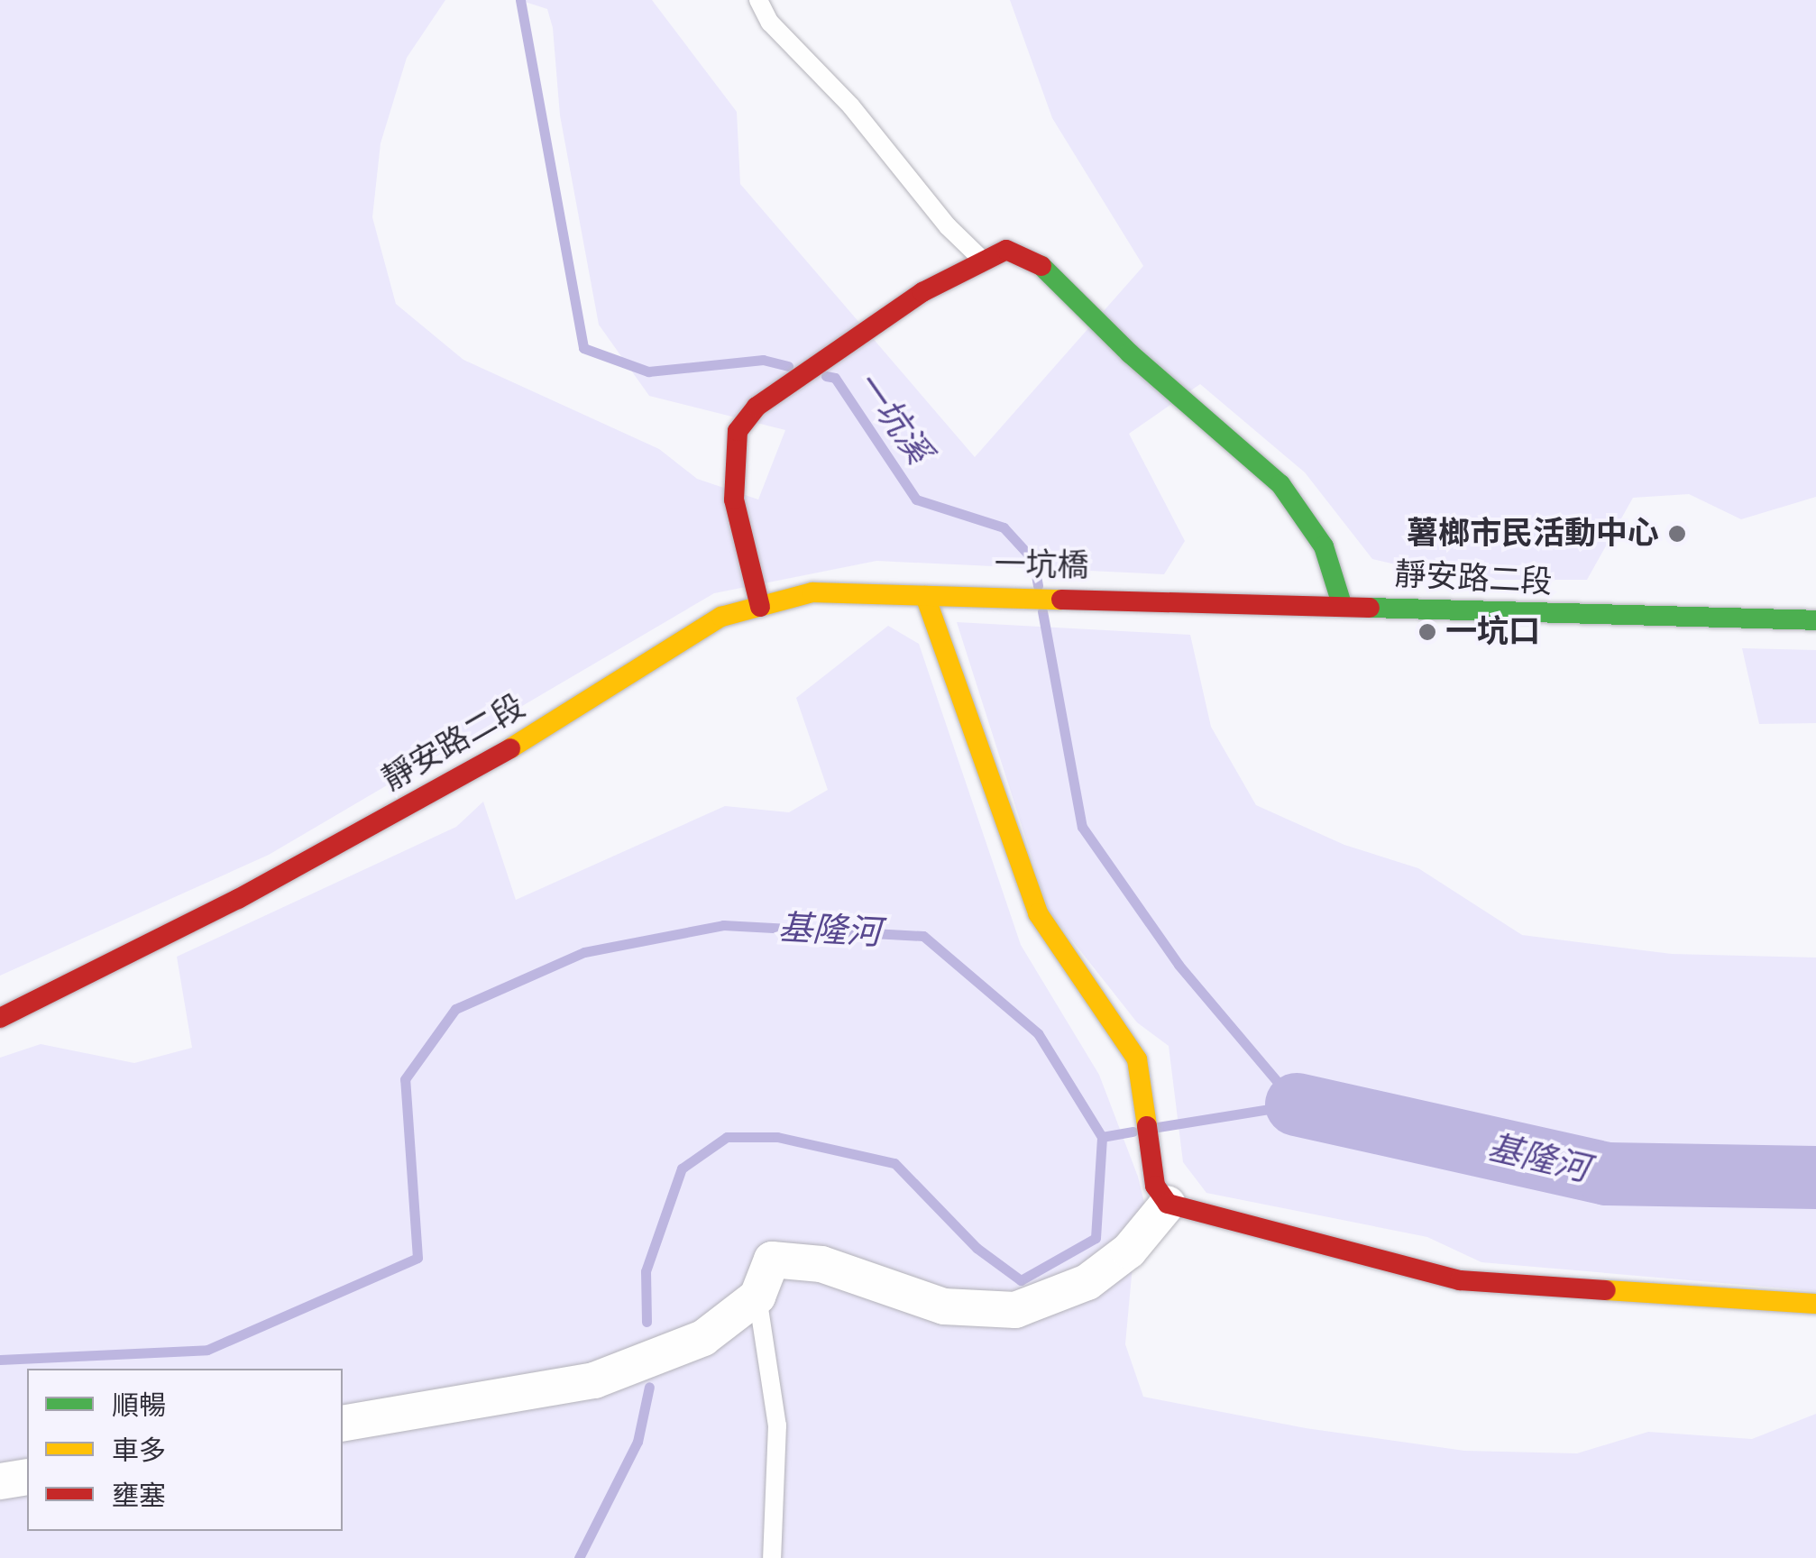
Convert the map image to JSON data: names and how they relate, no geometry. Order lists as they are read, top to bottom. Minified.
{"streets":{"street":["一坑橋","靜安路二段"]},"crossings":[["一坑橋","靜安路二段"]],"water":["一坑溪","基隆河"],"places":["薯榔市民活動中心","一坑口"],"legend":["順暢","車多","壅塞"]}
